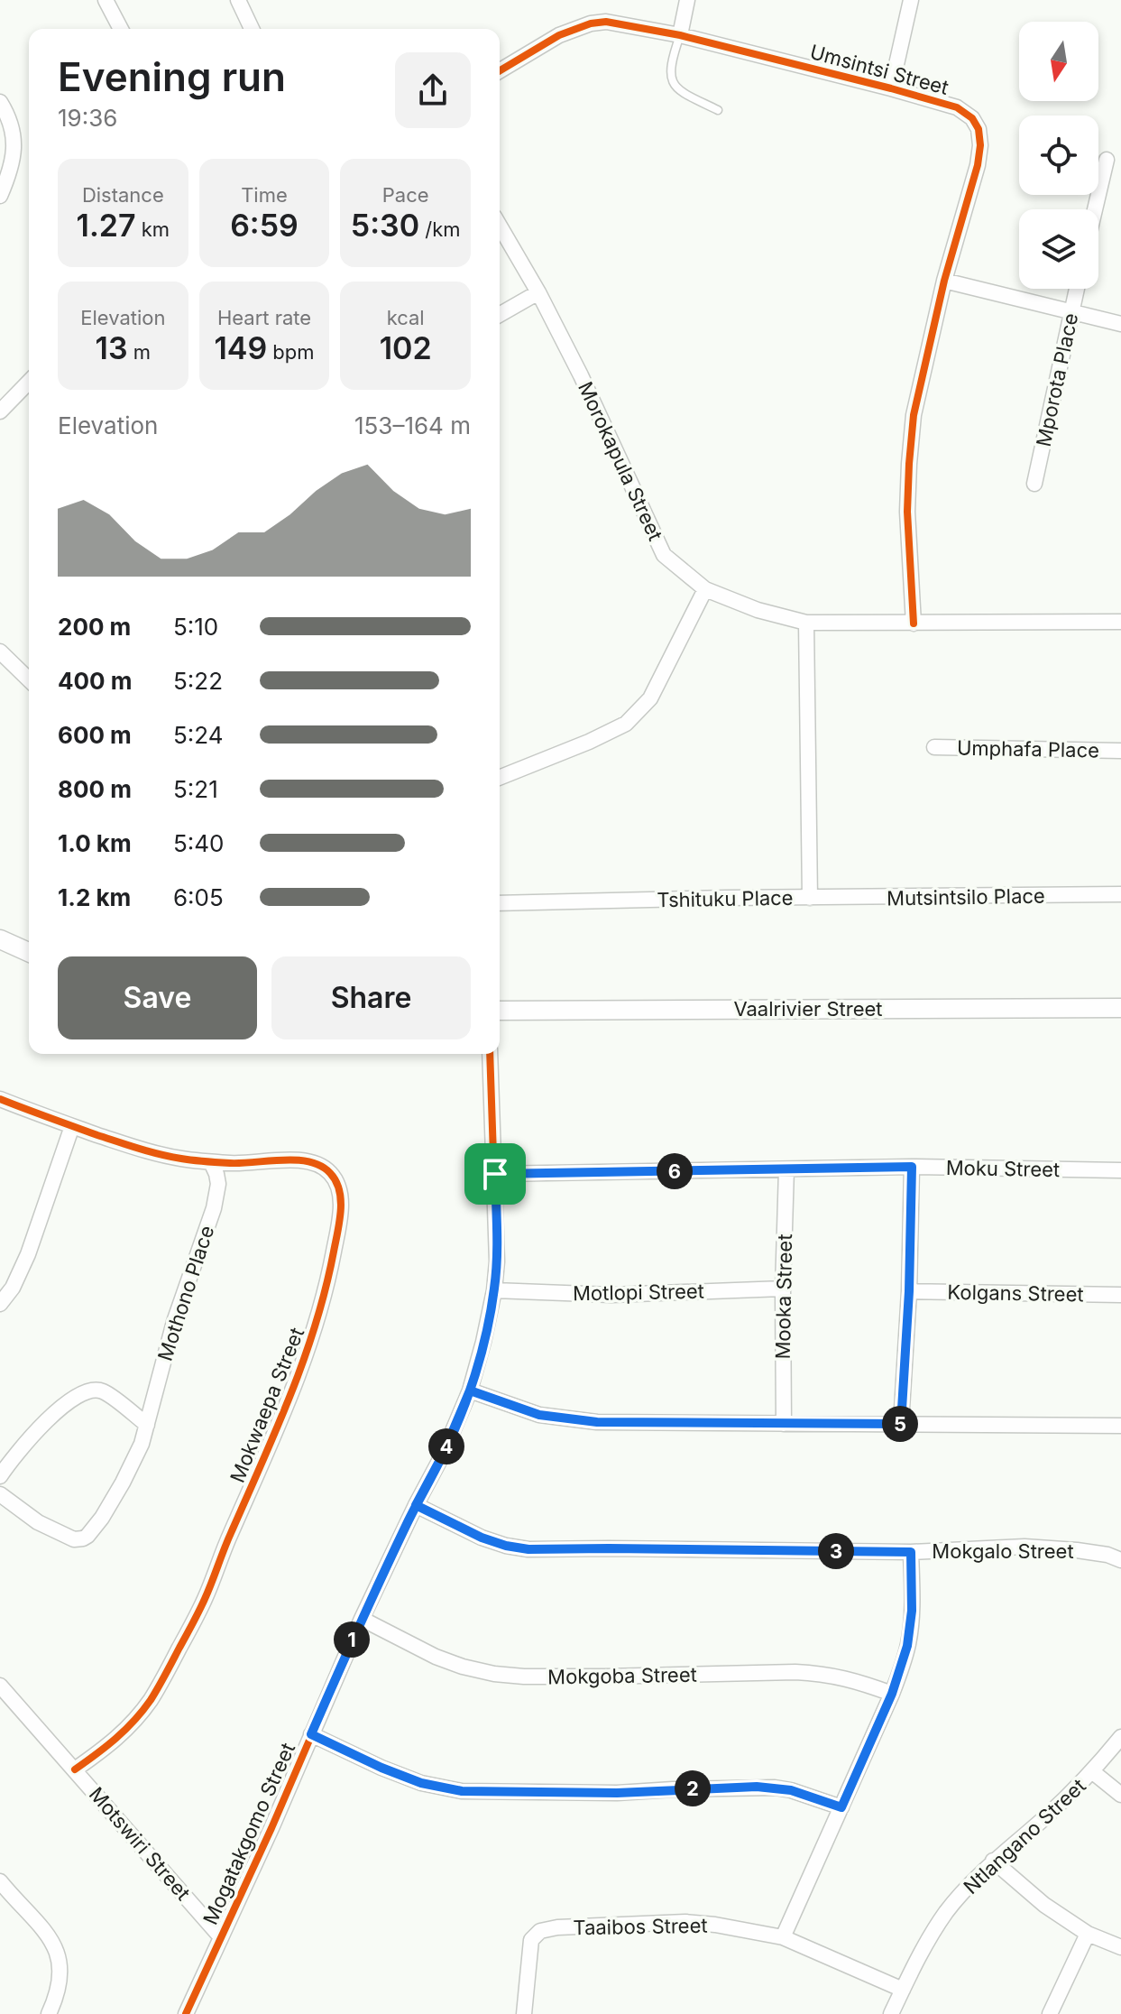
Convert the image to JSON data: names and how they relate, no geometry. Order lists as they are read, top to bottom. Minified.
{"streets":{"street":["Umsintsi Street","Mporota Place","Morokapula Street","Umphafa Place","Mutsintsilo Place","Tshituku Place","Vaalrivier Street","Moku Street","Motlopi Street","Mothono Place","Kolgans Street","Mooka Street","Mokwaepa Street","Mokgalo Street","Mokgoba Street","Mogatakgomo Street","Ntlangano Street","Motswiri Street","Taaibos Street"]},"crossings":[["Umsintsi Street","Morokapula Street"],["Morokapula Street","Tshituku Place"],["Mutsintsilo Place","Tshituku Place"],["Moku Street","Mooka Street"],["Moku Street","Mogatakgomo Street"],["Motlopi Street","Mooka Street"],["Motlopi Street","Mogatakgomo Street"],["Mothono Place","Mokwaepa Street"],["Mokwaepa Street","Motswiri Street"],["Mokgalo Street","Mogatakgomo Street"],["Mokgoba Street","Mogatakgomo Street"],["Mogatakgomo Street","Motswiri Street"],["Ntlangano Street","Taaibos Street"]],"north":"bottom","page":{"heading":["Evening run","19:36"],"stats":[["Distance","1.27 km"],["Time","6:59"],["Pace","5:30 /km"],["Elevation","13 m"],["Heart rate","149 bpm"],["kcal","102"]],"chart":["Elevation","153–164 m"],"list":[{"name":"200 m","note":"5:10"},{"name":"400 m","note":"5:22"},{"name":"600 m","note":"5:24"},{"name":"800 m","note":"5:21"},{"name":"1.0 km","note":"5:40"},{"name":"1.2 km","note":"6:05"}],"buttons":["Save","Share"],"pins":["6","5","4","3","1","2"]}}
